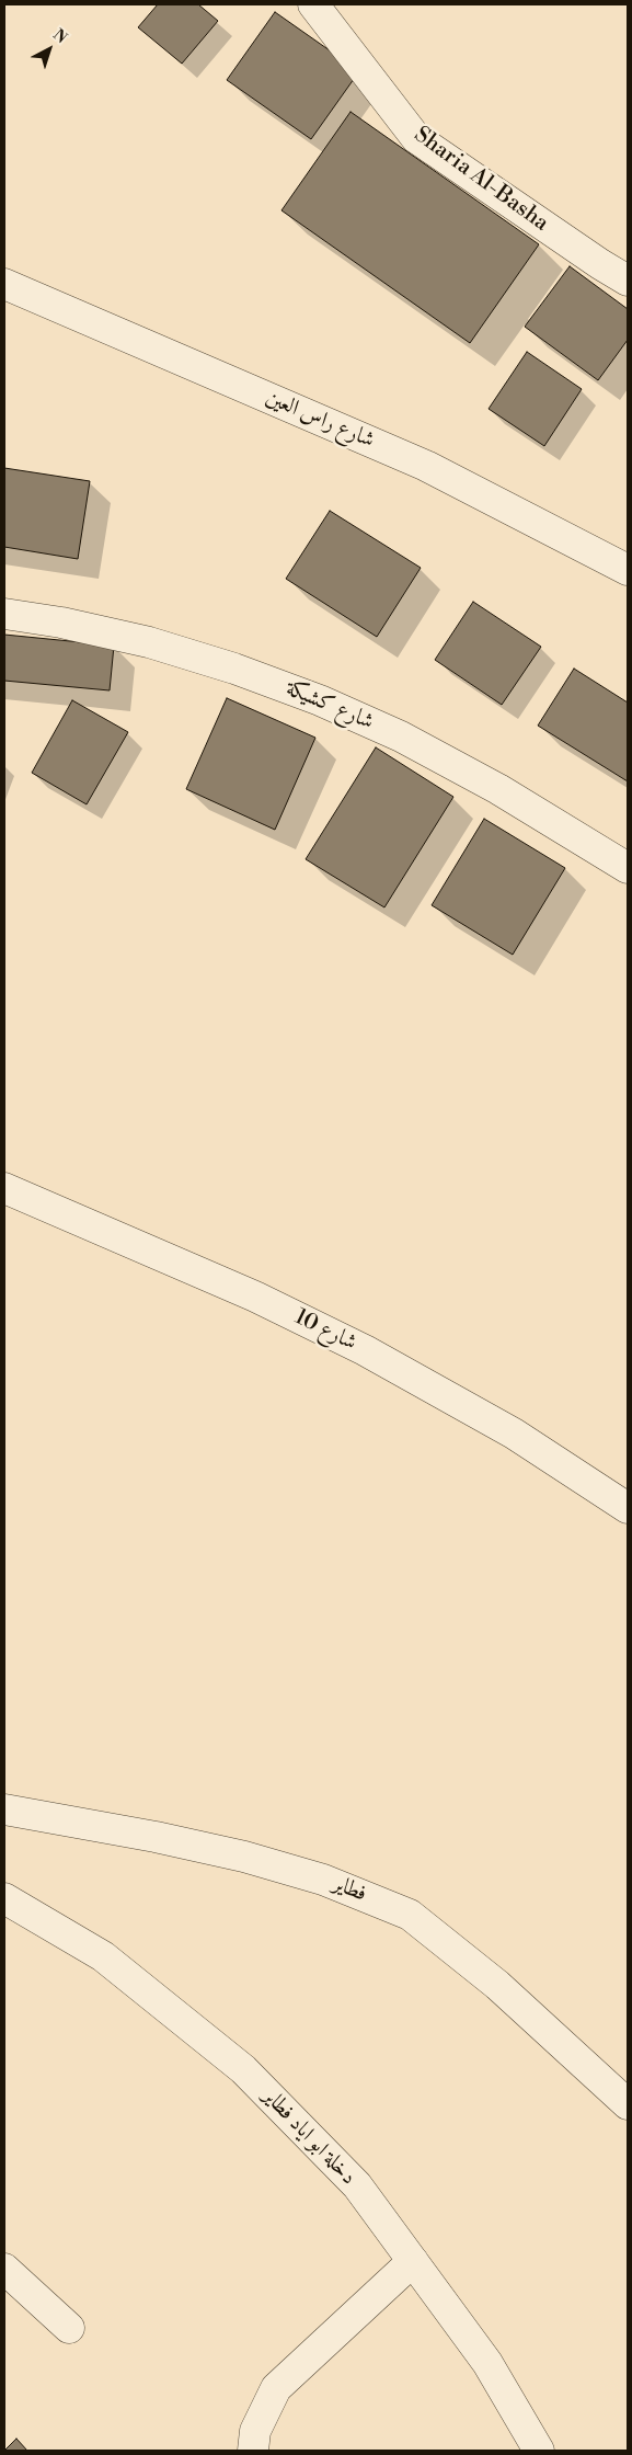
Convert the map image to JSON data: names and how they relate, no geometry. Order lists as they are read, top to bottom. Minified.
{"streets":{"street":["Sharia Al-Basha","شارع راس العين","شارع كشيكة","شارع 10","فطاير","دخلة ابو اياد فطاير"]},"north":"top right"}
